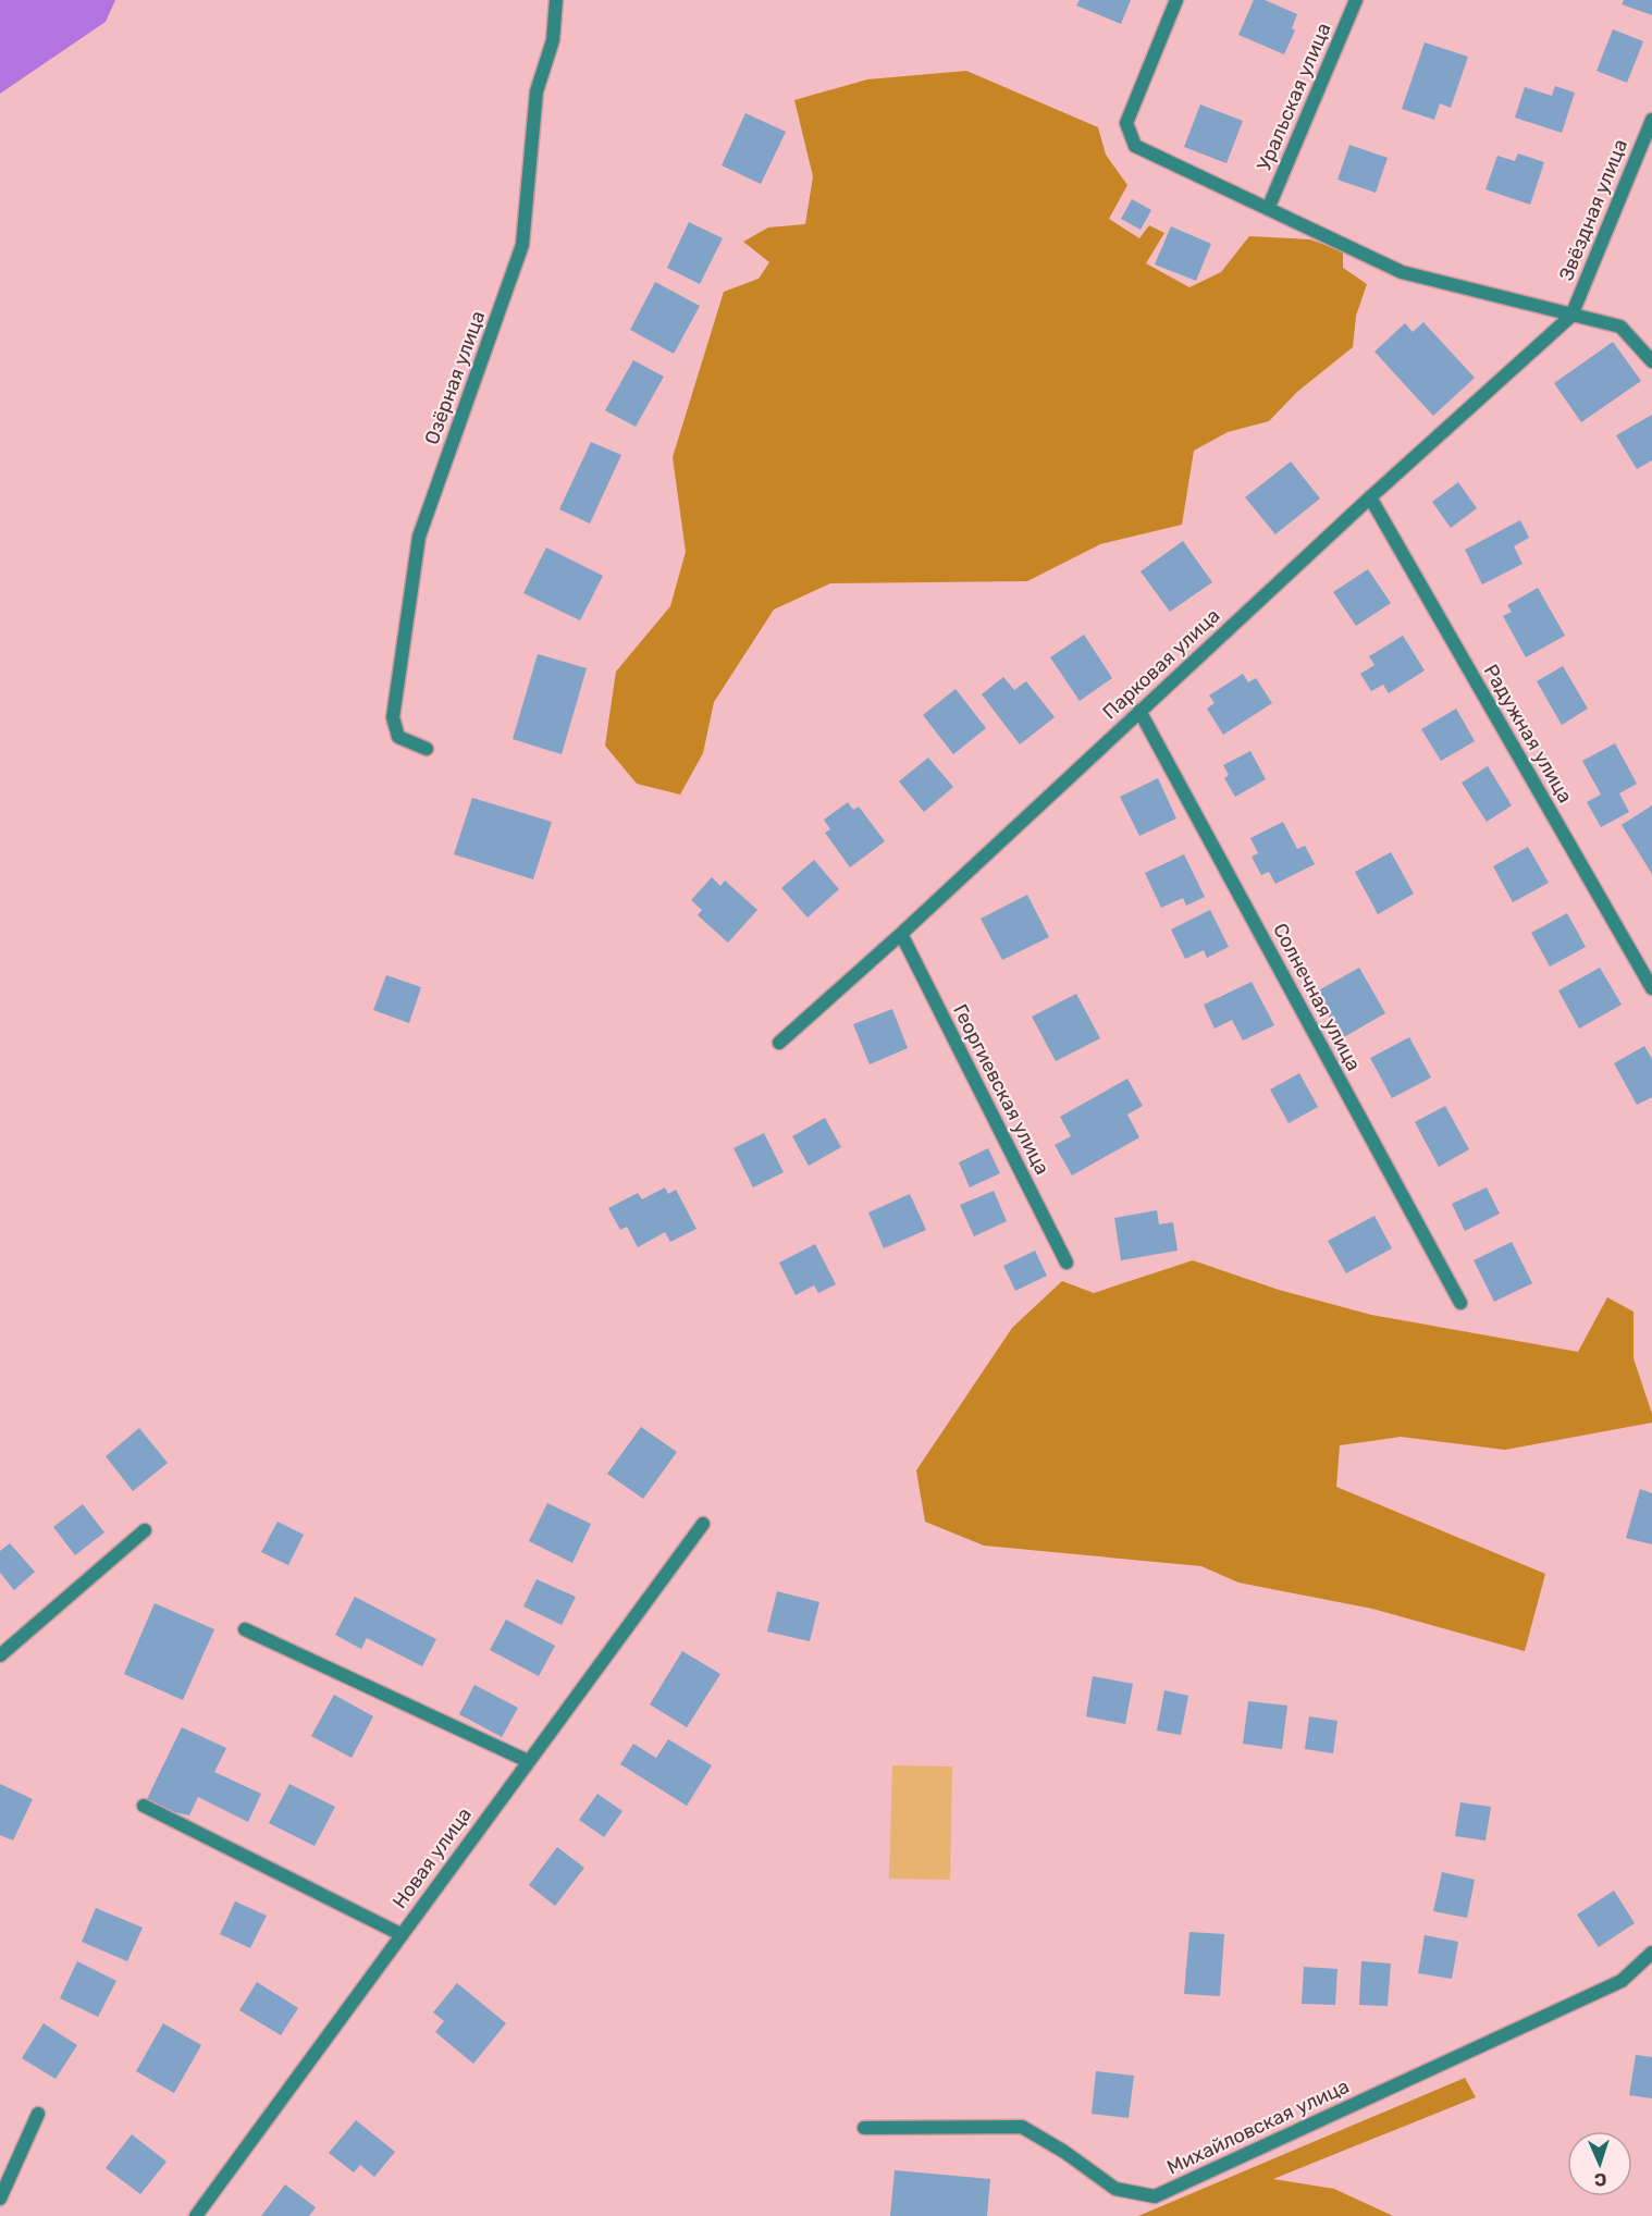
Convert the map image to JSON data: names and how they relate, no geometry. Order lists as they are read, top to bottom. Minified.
{"streets":{"street":["Уральская улица","Звёздная улица","Озёрная улица","Парковая улица","Радужная улица","Солнечная улица","Георгиевская улица","Новая улица","Михайловская улица"]},"crossings":[["Звёздная улица","Парковая улица"],["Парковая улица","Радужная улица"],["Парковая улица","Солнечная улица"],["Парковая улица","Георгиевская улица"]],"north":"bottom"}
